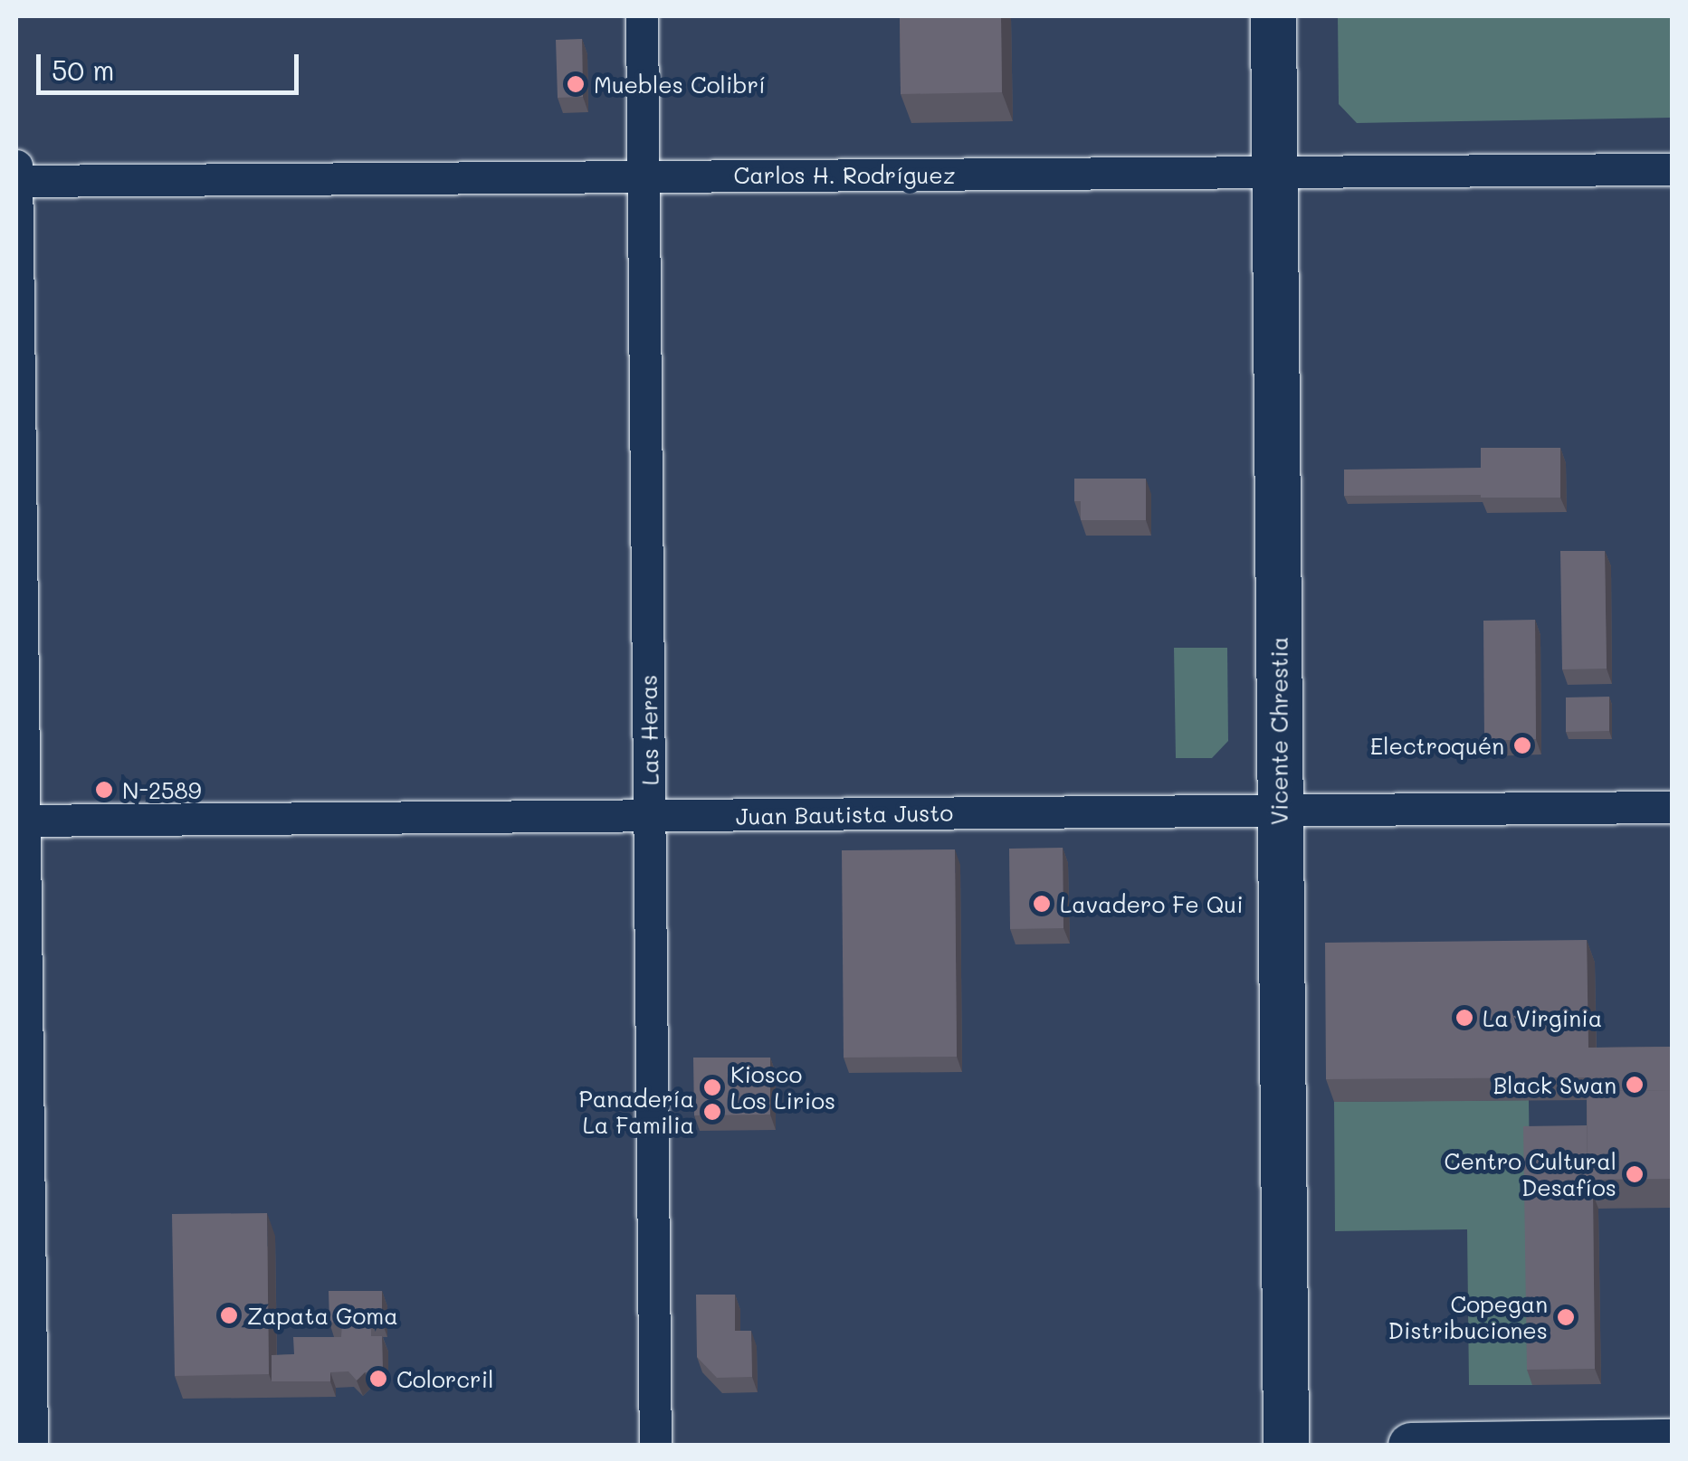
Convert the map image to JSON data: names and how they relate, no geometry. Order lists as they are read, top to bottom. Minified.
{"streets":{"main road":["Vicente Chrestia"],"street":["Carlos H. Rodríguez","Las Heras","Juan Bautista Justo"]},"crossings":[["Carlos H. Rodríguez","Las Heras"],["Carlos H. Rodríguez","Vicente Chrestia"],["Las Heras","Juan Bautista Justo"],["Vicente Chrestia","Juan Bautista Justo"]],"places":["Muebles Colibrí","Electroquén","N-2589","Lavadero Fe Qui","La Virginia","Black Swan","Kiosco Los Lirios","Panadería La Familia","Centro Cultural Desafíos","Zapata Goma","Copegan Distribuciones","Colorcril"],"scale_bar":"50 m"}
